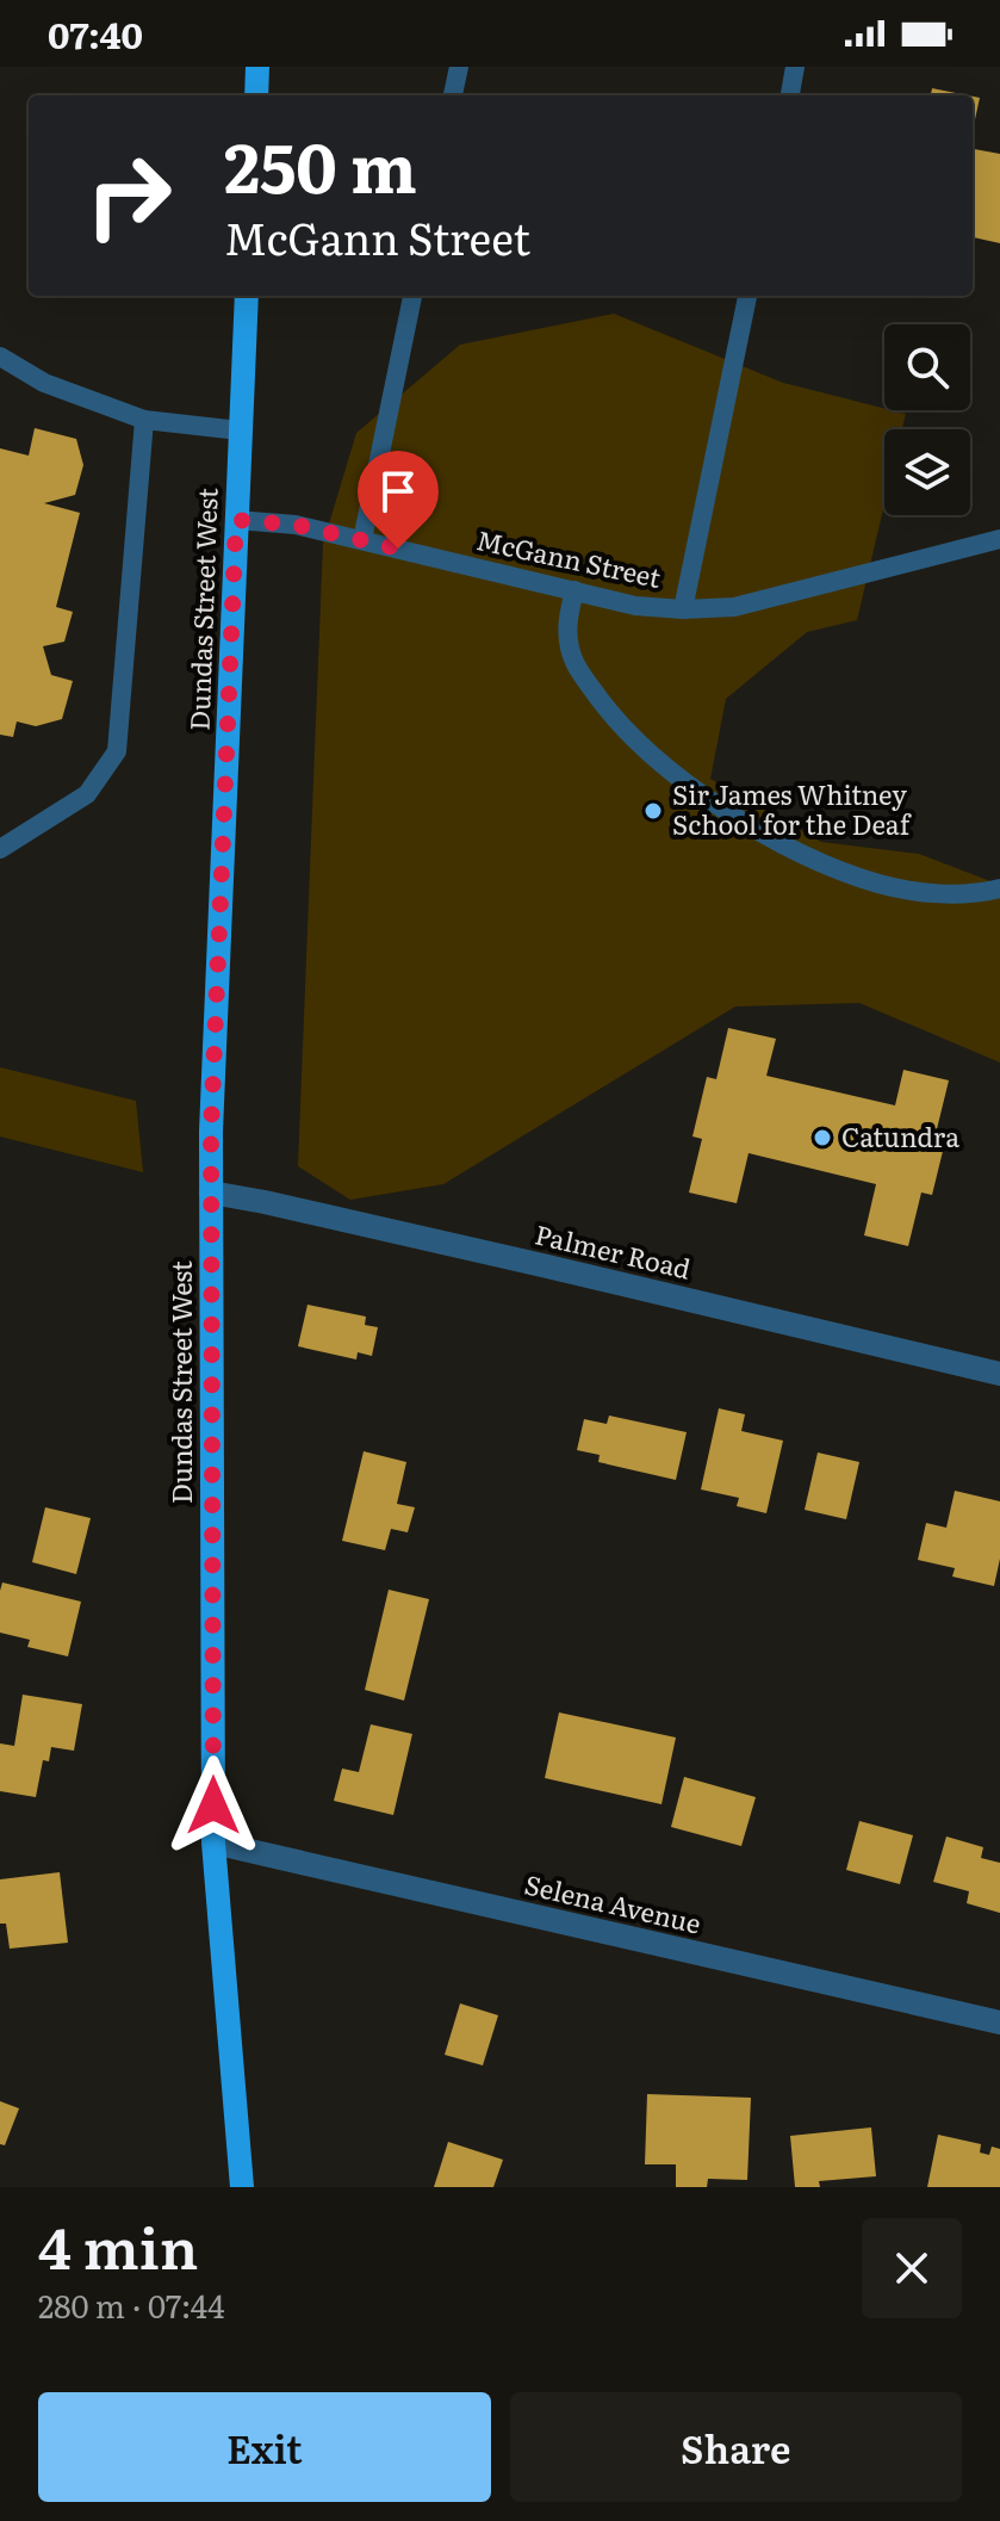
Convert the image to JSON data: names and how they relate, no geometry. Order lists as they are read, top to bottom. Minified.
{"streets":{"main road":["Dundas Street West"],"street":["Palmer Road","Selena Avenue"],"lane":["McGann Street"]},"crossings":[["McGann Street","Dundas Street West"],["Dundas Street West","Palmer Road"],["Dundas Street West","Selena Avenue"]],"places":["Sir James Whitney School for the Deaf","Catundra"],"page":{"status":"07:40","turn":["250 m","McGann Street"],"heading":["4 min","280 m · 07:44"],"buttons":["Exit","Share"]}}
